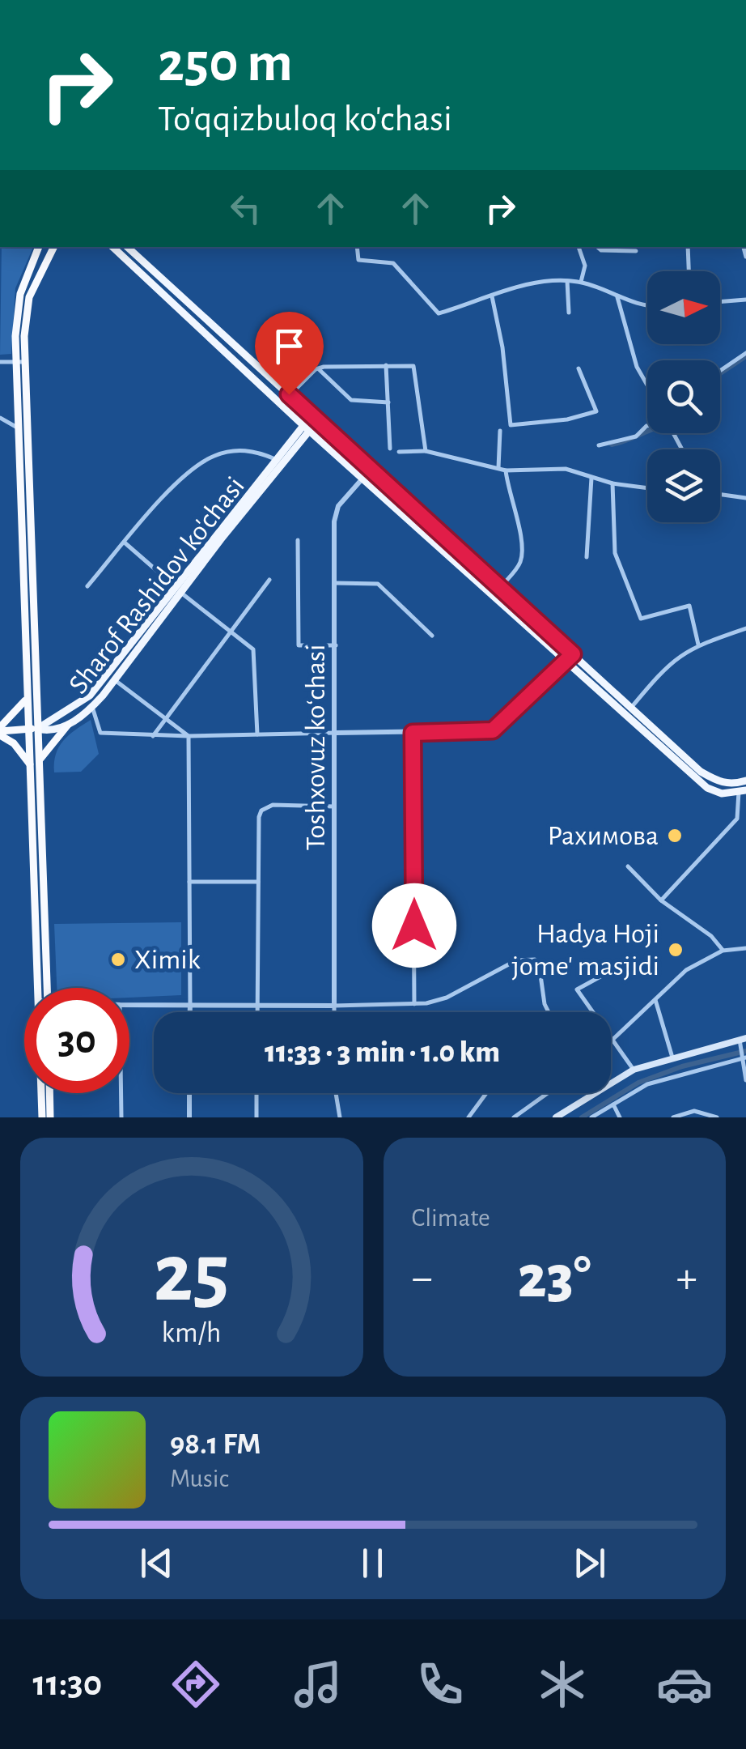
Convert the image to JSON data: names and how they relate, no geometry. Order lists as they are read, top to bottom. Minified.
{"streets":{"main road":["Sharof Rashidov ko'chasi"],"street":["Toshxovuz koʻchasi"]},"places":["Рахимова","Hadya Hoji jome' masjidi","Ximik"],"north":"right","page":{"turn":["250 m","To'qqizbuloq ko'chasi"],"limit":"30","trip":"11:33 · 3 min · 1.0 km","tile":"Climate","heat":["−","23°","+"],"song":["98.1 FM","Music"],"tabs":"11:30","gauge":["25","km/h"]}}
